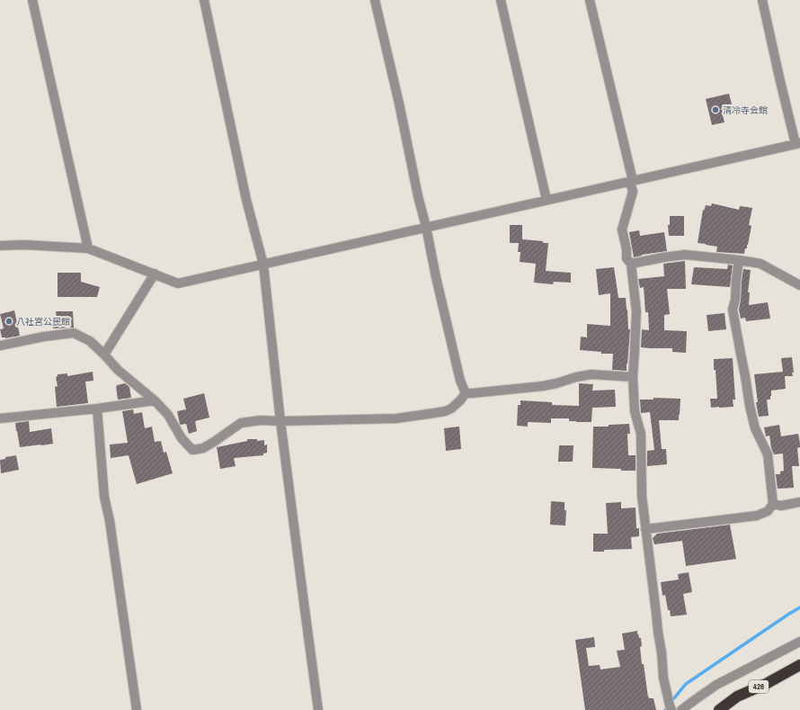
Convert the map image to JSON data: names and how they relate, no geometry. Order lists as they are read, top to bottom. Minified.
{"streets":{"highway":["426"]},"places":["清冷寺会館","八社宮公民館"]}
